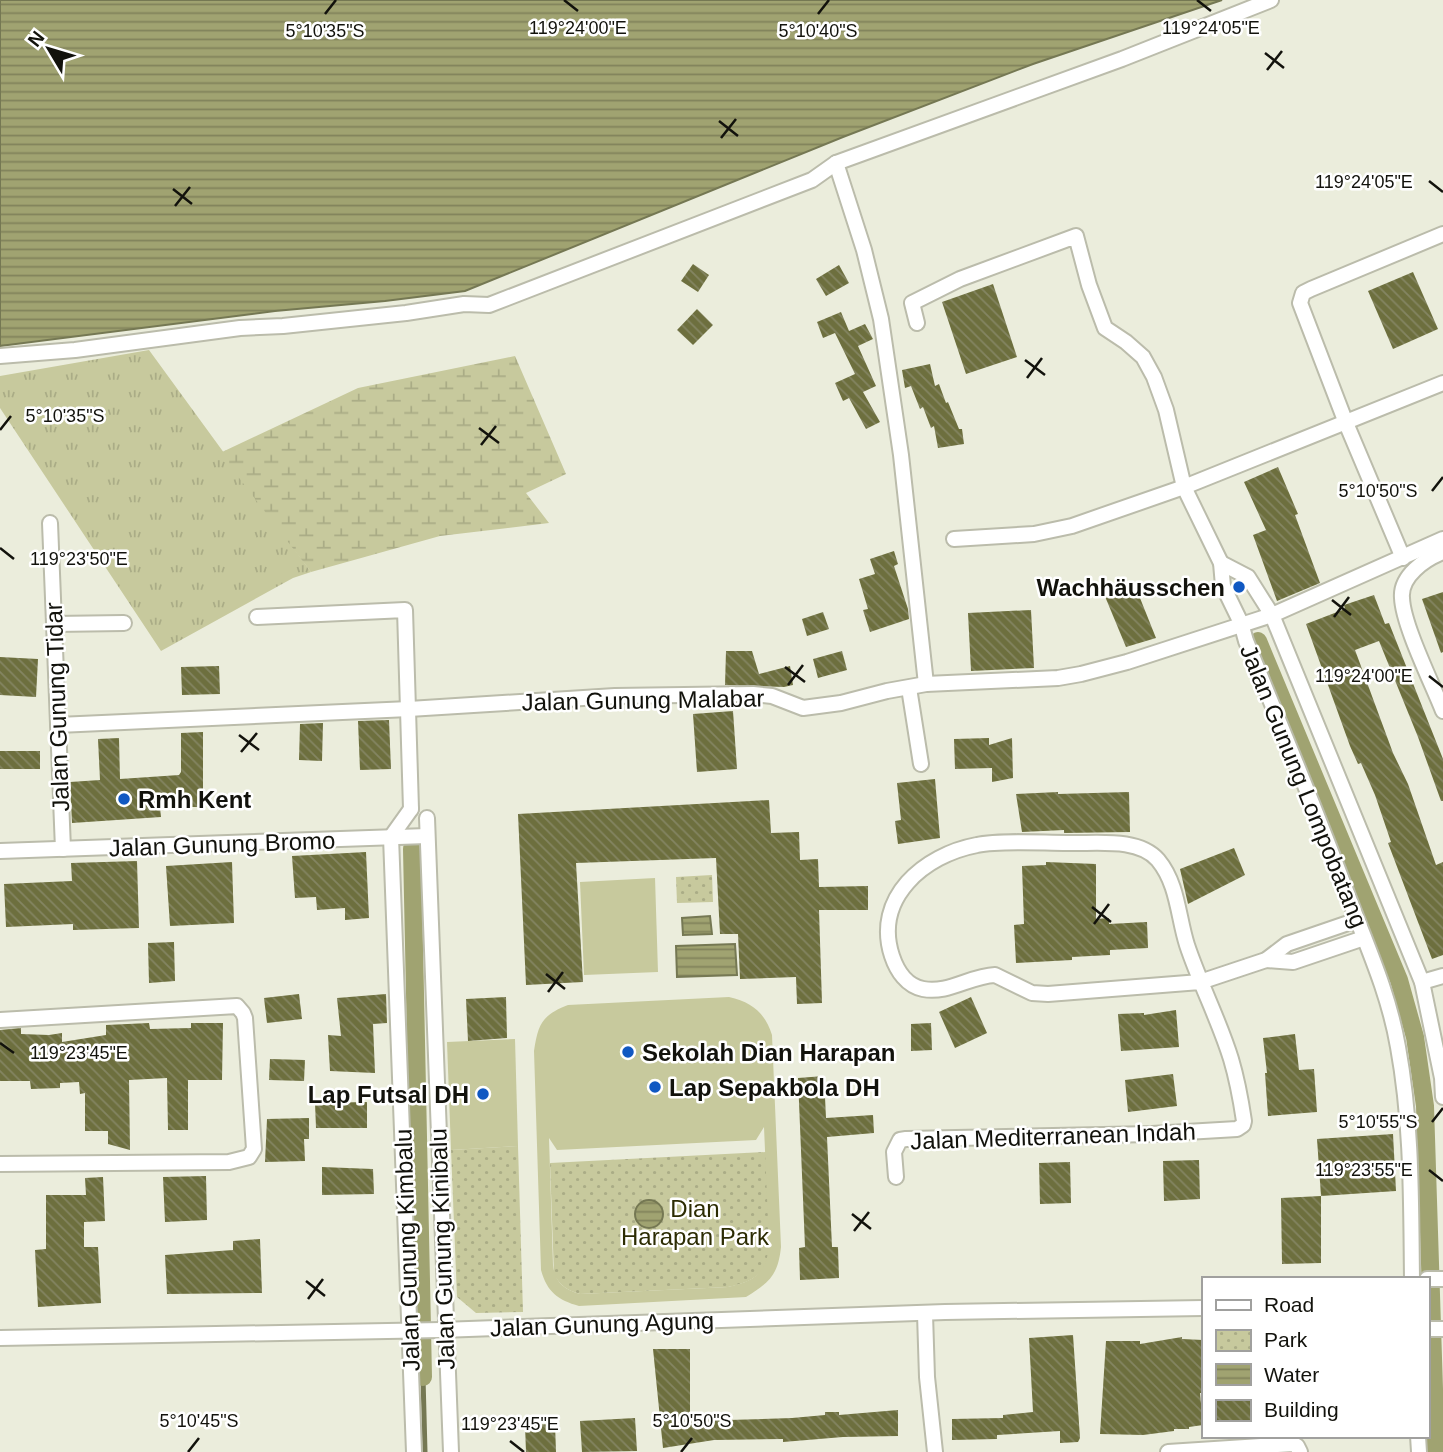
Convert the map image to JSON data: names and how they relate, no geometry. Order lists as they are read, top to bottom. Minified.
{"streets":{"street":["Jalan Gunung Malabar","Jalan Gunung Tidar","Jalan Gunung Lompobatang","Jalan Gunung Bromo","Jalan Mediterranean Indah","Jalan Gunung Kinibalu","Jalan Gunung Kimbalu","Jalan Gunung Agung"]},"crossings":[["Jalan Gunung Malabar","Jalan Gunung Tidar"],["Jalan Gunung Malabar","Jalan Gunung Lompobatang"],["Jalan Gunung Tidar","Jalan Gunung Bromo"],["Jalan Gunung Bromo","Jalan Gunung Kinibalu"],["Jalan Gunung Bromo","Jalan Gunung Kimbalu"],["Jalan Gunung Kinibalu","Jalan Gunung Agung"],["Jalan Gunung Kimbalu","Jalan Gunung Agung"]],"parks":["Dian Harapan Park"],"places":["Wachhäusschen","Rmh Kent","Sekolah Dian Harapan","Lap Sepakbola DH","Lap Futsal DH"],"legend":["Road","Park","Water","Building"],"north":"top left","coordinates":["119°24'05\"E","119°24'00\"E","5°10'35\"S","5°10'40\"S","5°10'50\"S","119°23'50\"E","119°23'45\"E","5°10'55\"S","119°23'55\"E","5°10'45\"S"]}
